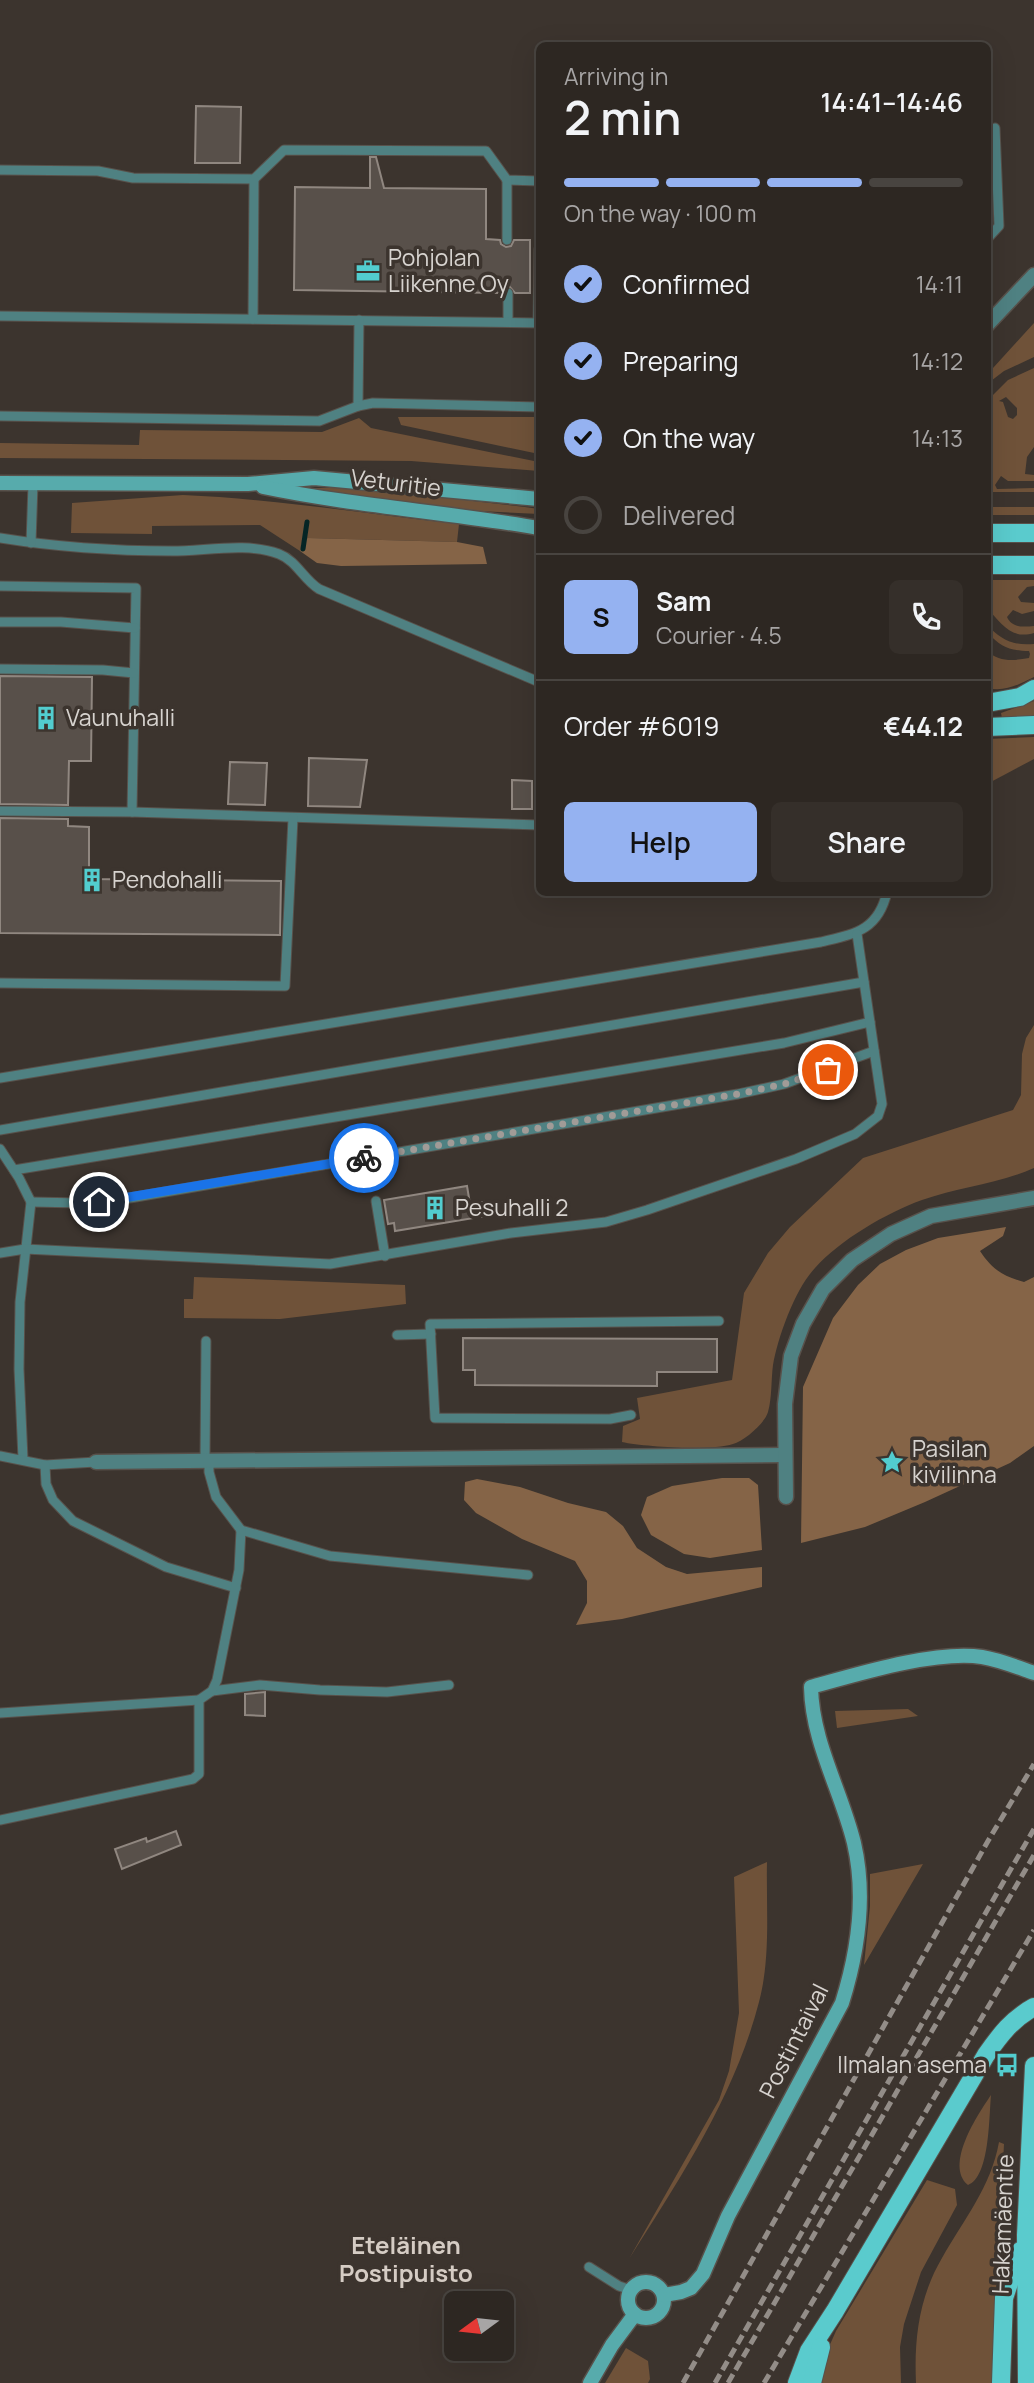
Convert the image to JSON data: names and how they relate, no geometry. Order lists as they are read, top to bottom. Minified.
{"streets":{"main road":["Hakamäentie"],"street":["Veturitie","Postintaival"]},"districts":["Eteläinen Postipuisto"],"places":{"office":["Pohjolan Liikenne Oy"],"building":["Vaunuhalli","Pendohalli","Pesuhalli 2"],"place":["Pasilan kivilinna"],"bus stop":["Ilmalan asema"]},"north":"left","page":{"heading":["2 min","Arriving in","14:41–14:46"],"panel":["Sam","Courier · 4.5","Order #6019","€44.12"],"bar":"On the way · 100 m","list":[["Confirmed","14:11"],["Preparing","14:12"],["On the way","14:13"],"Delivered"],"round":"S","buttons":["Help","Share"]}}
